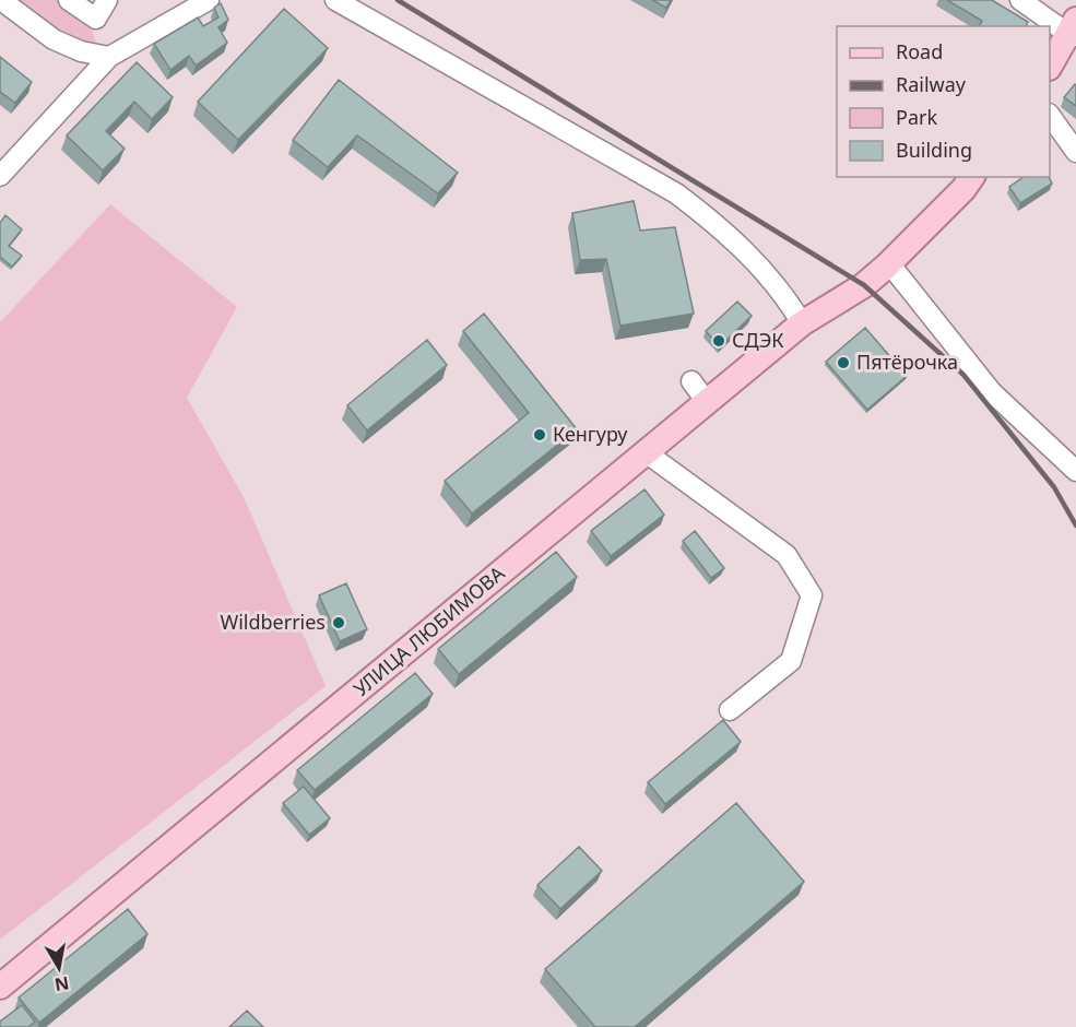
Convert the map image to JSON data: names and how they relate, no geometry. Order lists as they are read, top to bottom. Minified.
{"streets":{"main road":["УЛИЦА ЛЮБИМОВА"]},"places":["СДЭК","Пятёрочка","Кенгуру","Wildberries"],"legend":["Road","Railway","Park","Building"],"north":"bottom"}
